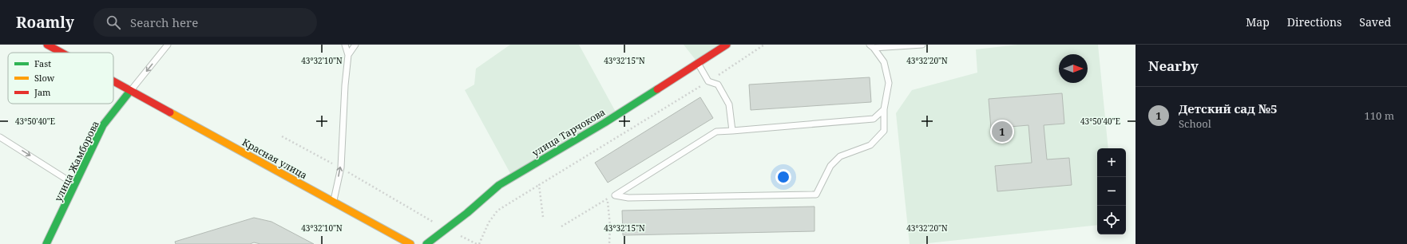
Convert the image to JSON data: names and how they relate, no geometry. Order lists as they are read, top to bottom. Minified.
{"streets":{"main road":["улица Тарчокова","Красная улица","улица Жамборова"]},"crossings":[["Красная улица","улица Жамборова"]],"legend":["Fast","Slow","Jam"],"north":"right","page":{"header":"Roamly","search":"Search here","nav":["Map","Directions","Saved"],"heading":"Nearby","list":[{"mark":"1","name":"Детский сад №5","note":"School","value":"110 m"}],"pins":"1","map_buttons":["+","−"]},"coordinates":["43°32'10\"N","43°32'15\"N","43°32'20\"N","43°50'40\"E"]}
